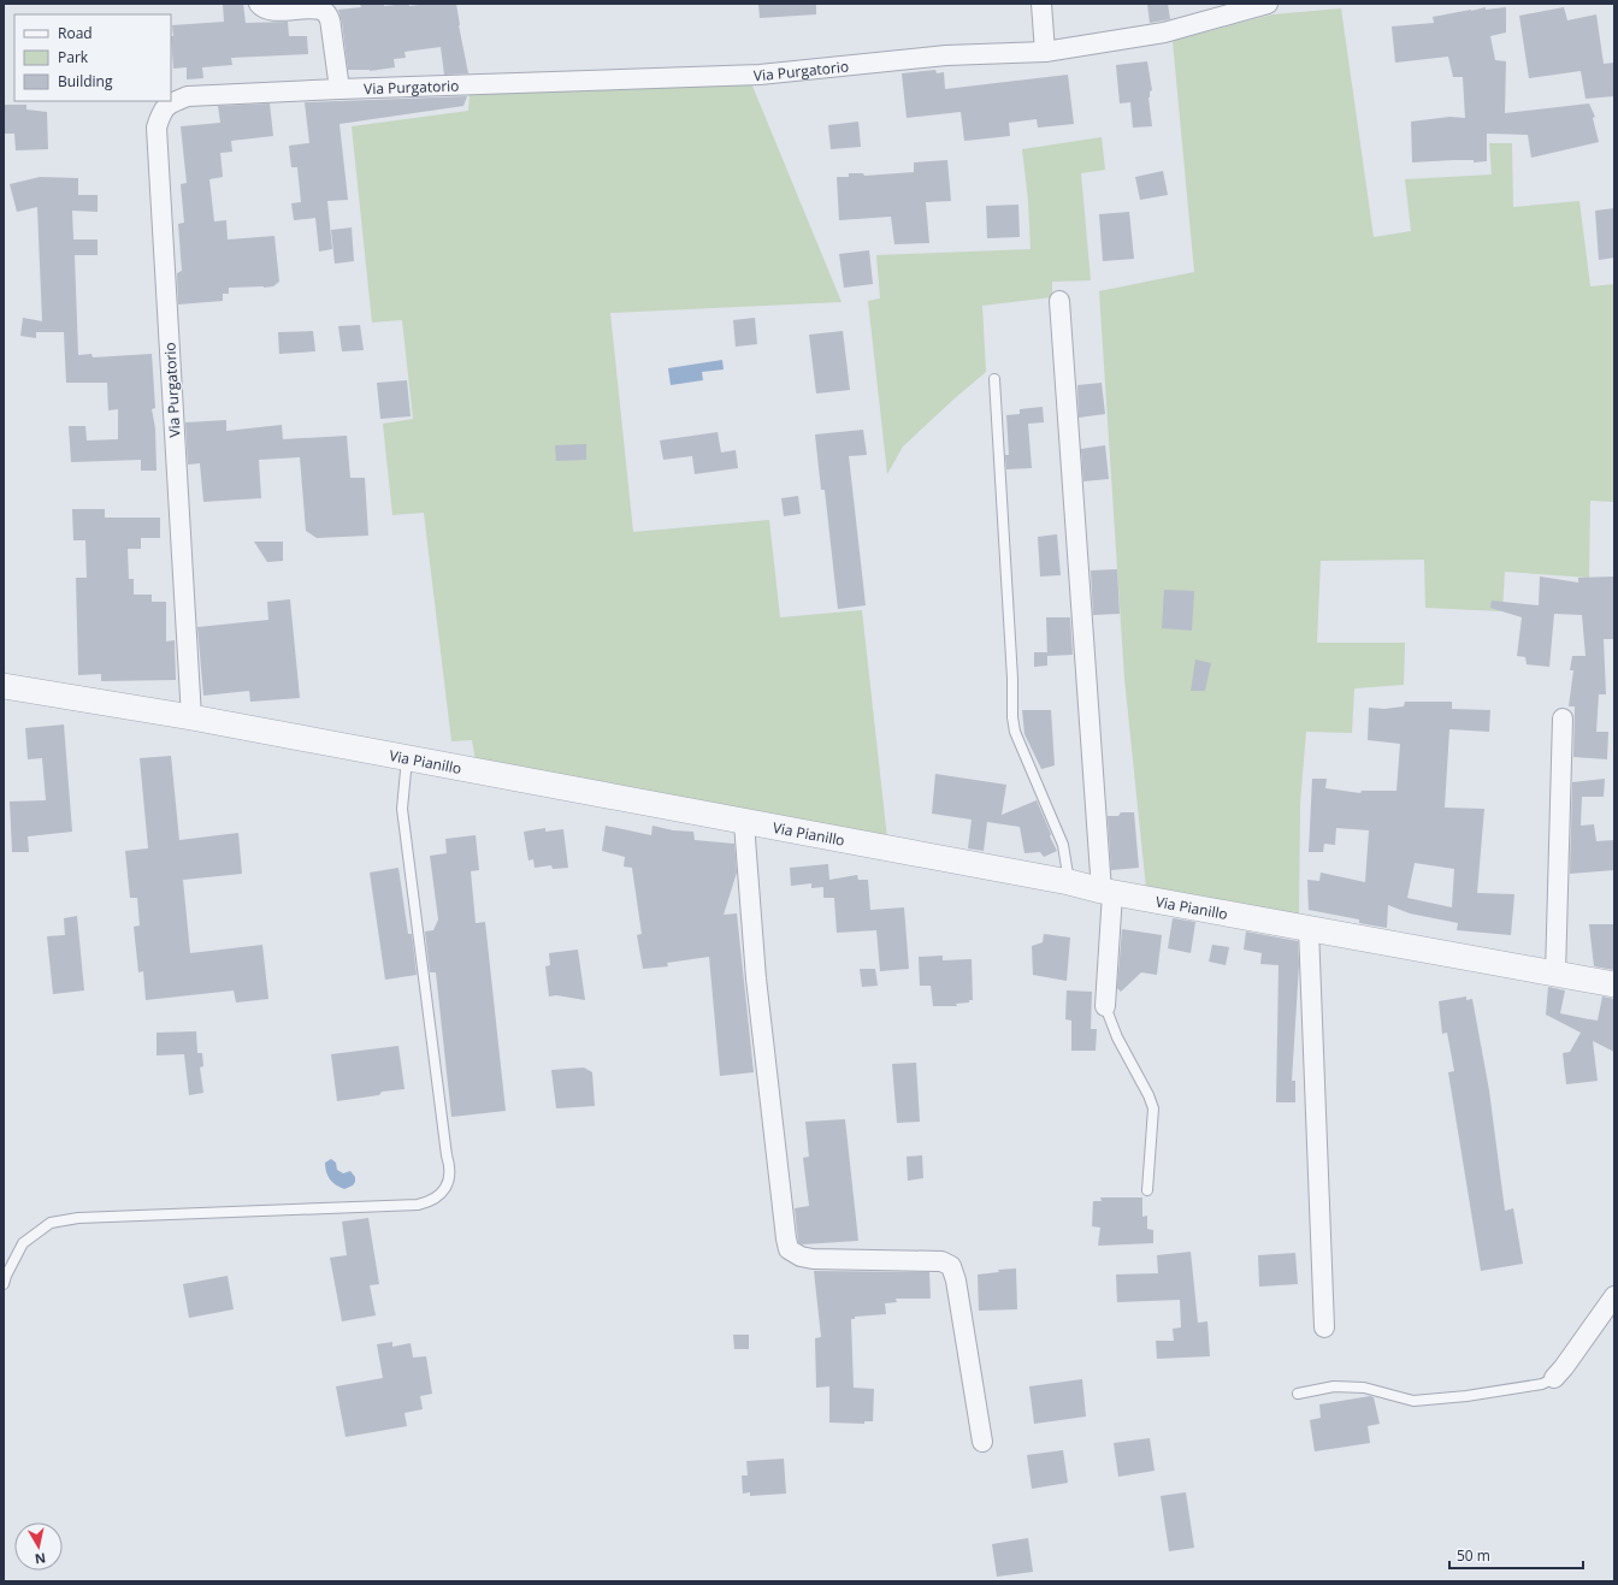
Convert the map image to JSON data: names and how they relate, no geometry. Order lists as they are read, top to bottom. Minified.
{"streets":{"street":["Via Purgatorio","Via Pianillo"]},"crossings":[["Via Purgatorio","Via Pianillo"]],"legend":["Road","Park","Building"],"scale_bar":"50 m","north":"bottom"}
